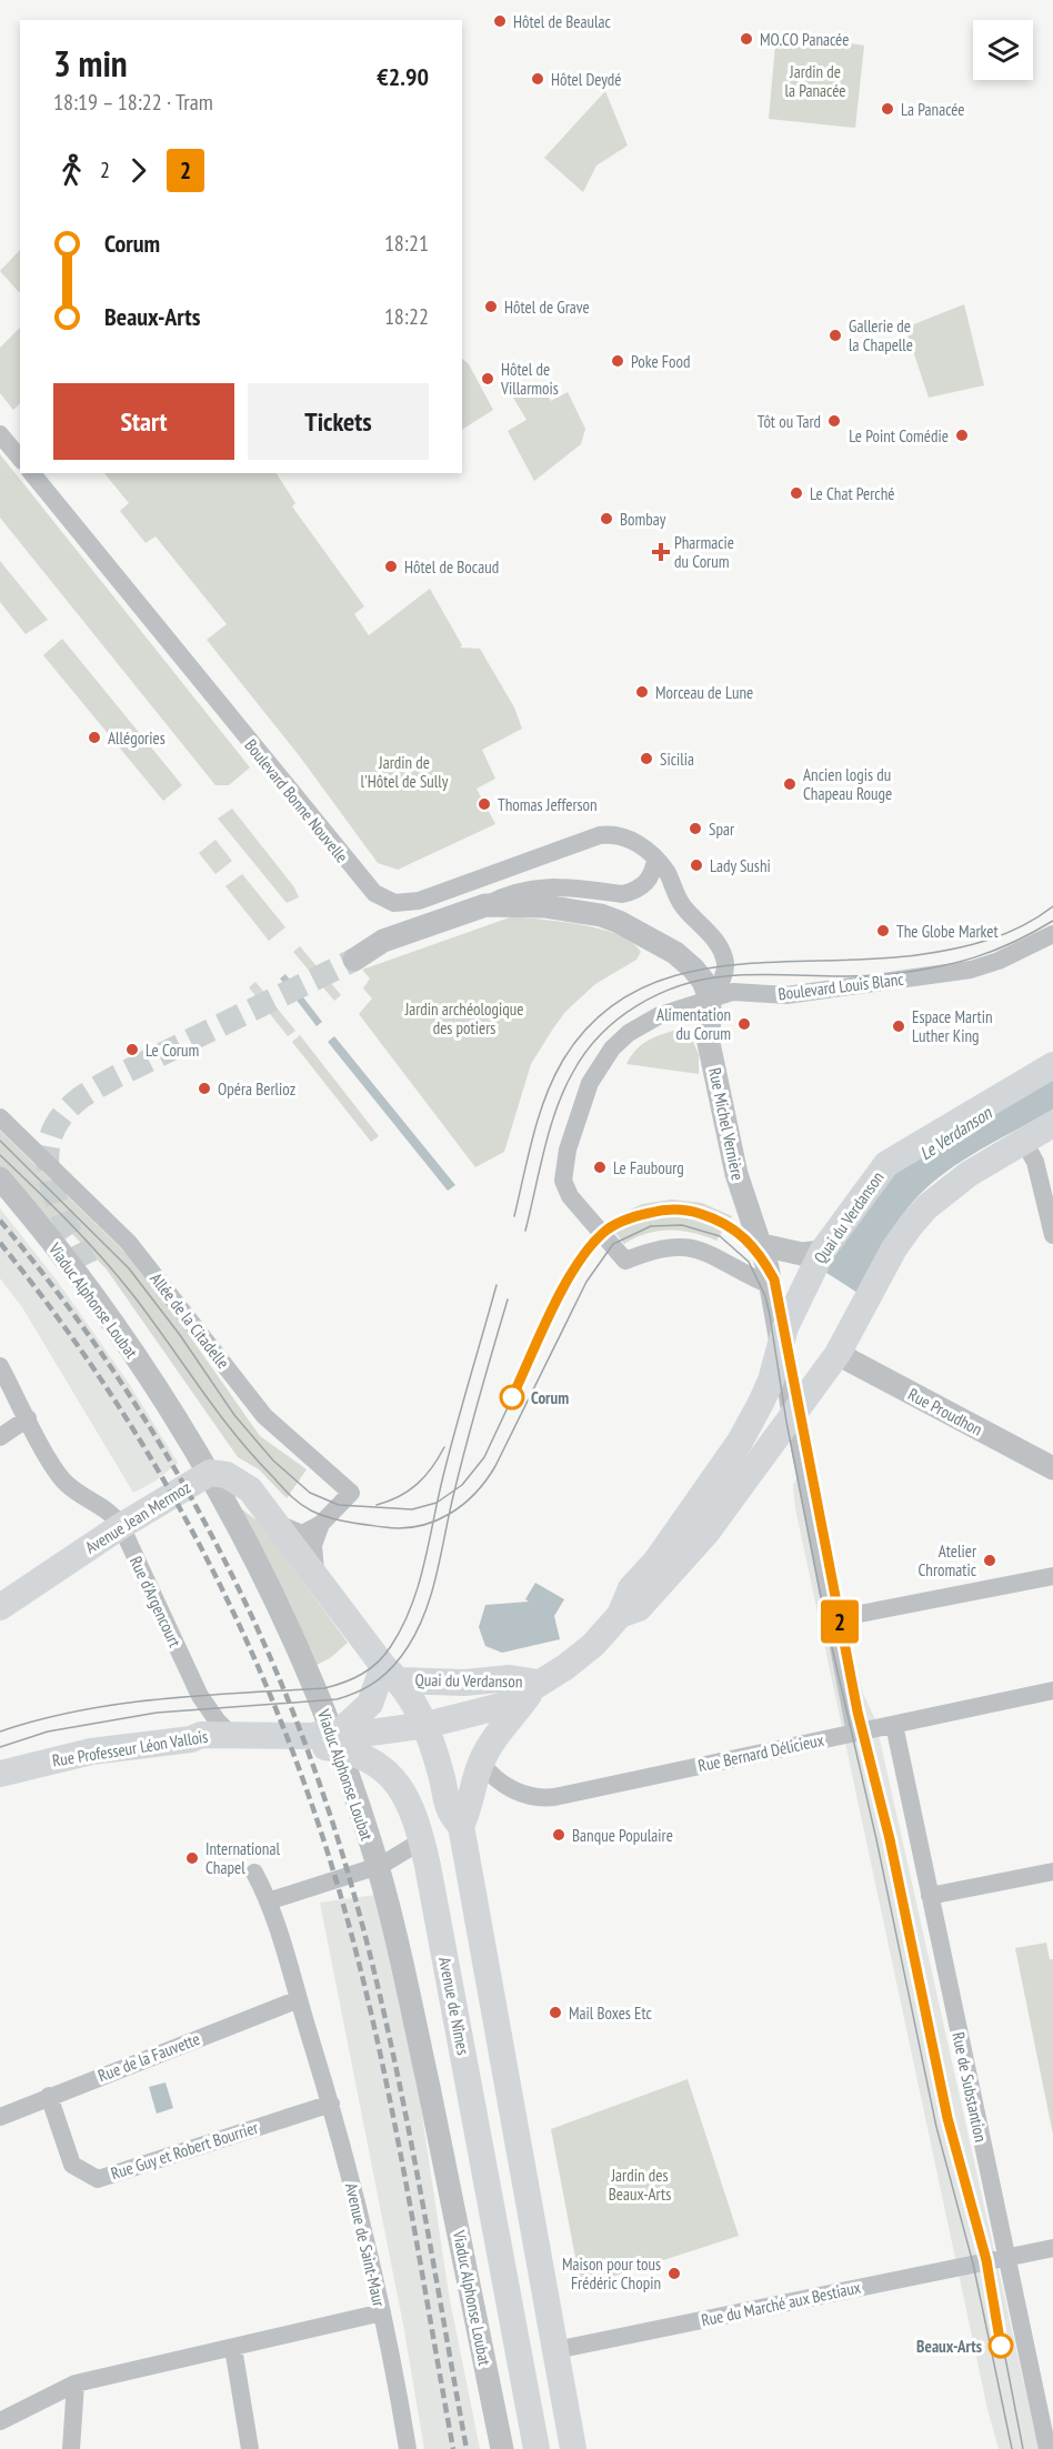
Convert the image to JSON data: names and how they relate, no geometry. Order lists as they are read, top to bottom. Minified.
{"streets":{"main road":["Quai du Verdanson","Avenue Jean Mermoz","Rue Professeur Léon Vallois","Avenue de Nîmes"],"street":["Boulevard Bonne Nouvelle","Boulevard Louis Blanc","Rue Michel Vernière","Viaduc Alphonse Loubat","Allée de la Citadelle","Rue Proudhon","Rue d'Argencourt","Rue Bernard Délicieux","Rue de la Fauvette","Rue de Substantion","Rue Guy et Robert Bourrier","Avenue de Saint-Maur","Rue du Marché aux Bestiaux"]},"crossings":[["Boulevard Louis Blanc","Rue Michel Vernière"],["Rue Michel Vernière","Quai du Verdanson"],["Quai du Verdanson","Rue Proudhon"],["Quai du Verdanson","Rue Professeur Léon Vallois"],["Quai du Verdanson","Rue Bernard Délicieux"],["Avenue Jean Mermoz","Rue d'Argencourt"],["Rue d'Argencourt","Rue Professeur Léon Vallois"],["Rue d'Argencourt","Avenue de Nîmes"],["Rue Professeur Léon Vallois","Avenue de Nîmes"],["Rue Bernard Délicieux","Rue de Substantion"],["Rue de la Fauvette","Rue Guy et Robert Bourrier"],["Rue de la Fauvette","Avenue de Saint-Maur"],["Rue de Substantion","Rue du Marché aux Bestiaux"],["Rue Guy et Robert Bourrier","Avenue de Saint-Maur"]],"water":["Le Verdanson"],"parks":["Jardin de la Panacée","Jardin de l'Hôtel de Sully","Jardin archéologique des potiers","Jardin des Beaux-Arts"],"places":{"other":["Hôtel de Beaulac","MO.CO Panacée","Hôtel Deydé","La Panacée","Hôtel de Grave","Gallerie de la Chapelle","Poke Food","Hôtel de Villarmois","Tôt ou Tard","Le Point Comédie","Le Chat Perché","Bombay","Hôtel de Bocaud","Morceau de Lune","Allégories","Sicilia","Ancien logis du Chapeau Rouge","Thomas Jefferson","Spar","Lady Sushi","The Globe Market","Alimentation du Corum","Espace Martin Luther King","Le Corum","Opéra Berlioz","Le Faubourg","Corum","Atelier Chromatic","Banque Populaire","International Chapel","Mail Boxes Etc","Maison pour tous Frédéric Chopin","Beaux-Arts"],"health":["Pharmacie du Corum"]},"lines":["tram line 2"],"page":{"on_map":"2","heading":["3 min","18:19 – 18:22 · Tram","€2.90"],"legs":["2","2"],"list":[{"name":"Corum","value":"18:21"},{"name":"Beaux-Arts","value":"18:22"}],"buttons":["Start","Tickets"]}}
